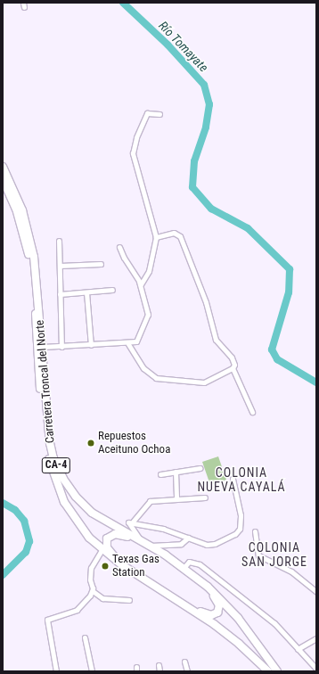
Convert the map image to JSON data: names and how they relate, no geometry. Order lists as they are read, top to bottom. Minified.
{"streets":{"main road":["Carretera Troncal del Norte","CA-4"]},"districts":["COLONIA NUEVA CAYALÁ","COLONIA SAN JORGE"],"water":["Río Tomayate"],"places":["Repuestos Aceituno Ochoa","Texas Gas Station"]}
